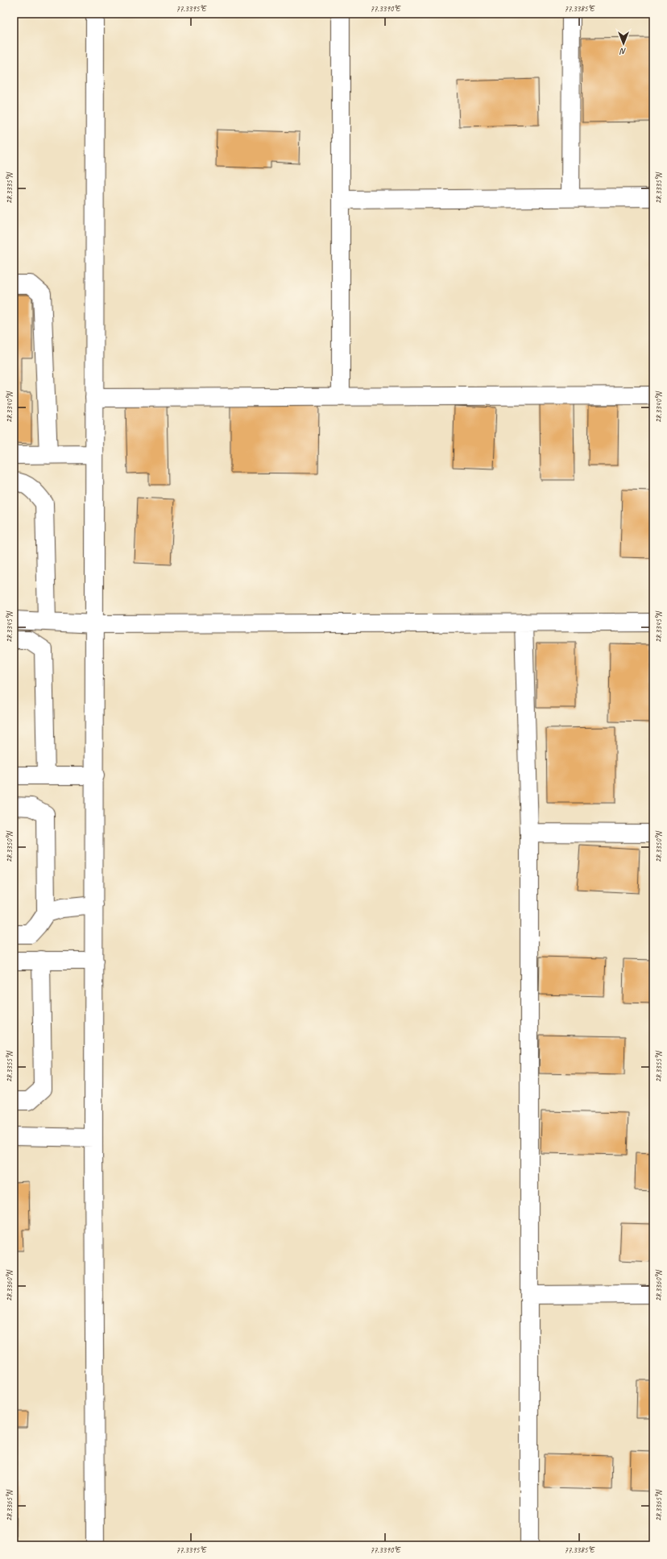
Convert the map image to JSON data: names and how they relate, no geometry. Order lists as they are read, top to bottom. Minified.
{"north":"bottom","coordinates":["77.3395°E","77.3390°E","77.3385°E","28.3335°N","28.3340°N","28.3345°N","28.3350°N","28.3355°N","28.3360°N","28.3365°N"]}
